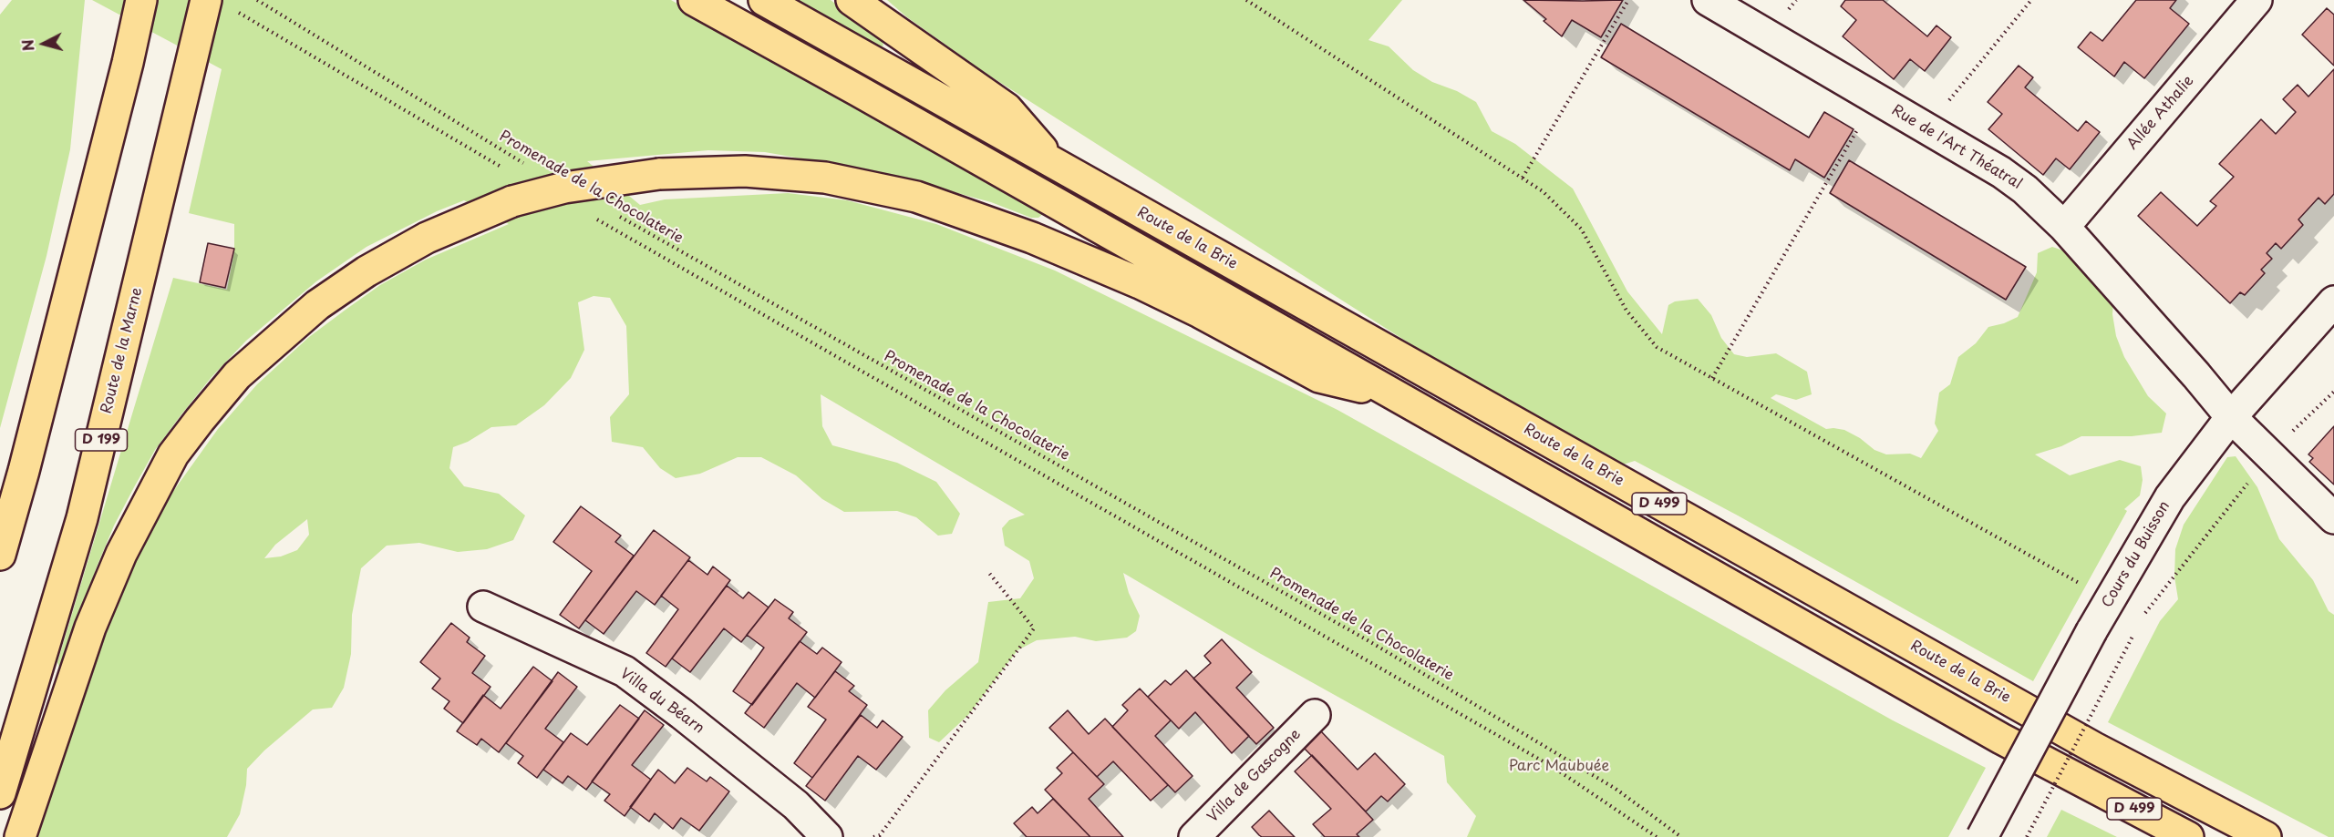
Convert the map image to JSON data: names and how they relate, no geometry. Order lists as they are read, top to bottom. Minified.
{"streets":{"highway":["Route de la Brie","Route de la Marne","D 199","D 499"],"street":["Allée Athalie","Rue de l'Art Théatral","Cours du Buisson","Villa du Béarn","Villa de Gascogne"],"path":["Promenade de la Chocolaterie"]},"crossings":[["Allée Athalie","Rue de l'Art Théatral"],["Rue de l'Art Théatral","Cours du Buisson"]],"parks":["Parc Maubuée"],"north":"left"}
